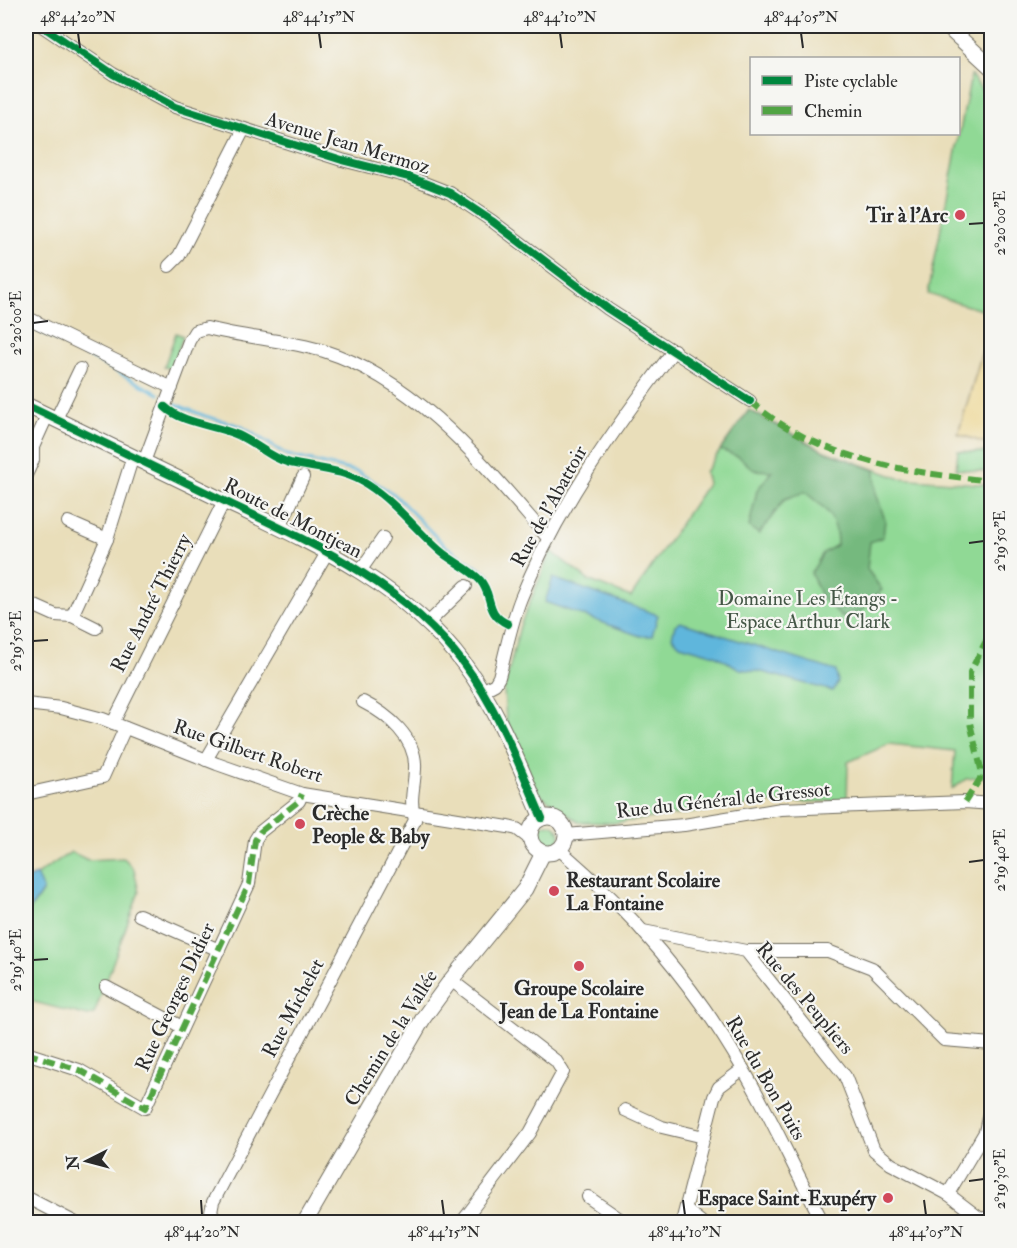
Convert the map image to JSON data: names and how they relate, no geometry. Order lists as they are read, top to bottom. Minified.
{"streets":{"street":["Avenue Jean Mermoz","Rue de l'Abattoir","Route de Montjean","Rue André Thierry","Rue Gilbert Robert","Rue du Général de Gressot","Rue Georges Didier","Rue des Peupliers","Rue Michelet","Chemin de la Vallée","Rue du Bon Puits"]},"crossings":[["Avenue Jean Mermoz","Rue de l'Abattoir"],["Rue de l'Abattoir","Route de Montjean"],["Route de Montjean","Rue André Thierry"],["Route de Montjean","Rue Gilbert Robert"],["Route de Montjean","Rue du Général de Gressot"],["Route de Montjean","Chemin de la Vallée"],["Rue André Thierry","Rue Gilbert Robert"],["Rue Gilbert Robert","Rue du Général de Gressot"],["Rue Gilbert Robert","Rue Georges Didier"],["Rue Gilbert Robert","Rue Michelet"],["Rue Gilbert Robert","Chemin de la Vallée"],["Rue du Général de Gressot","Chemin de la Vallée"],["Rue des Peupliers","Rue du Bon Puits"]],"parks":["Domaine Les Étangs - Espace Arthur Clark"],"places":["Tir à l'Arc","Crèche People & Baby","Restaurant Scolaire La Fontaine","Groupe Scolaire Jean de La Fontaine","Espace Saint-Exupéry"],"legend":["Piste cyclable","Chemin"],"north":"left","coordinates":["48°44'20\"N","48°44'15\"N","48°44'10\"N","48°44'05\"N","2°20'00\"E","2°19'50\"E","2°19'40\"E","2°19'30\"E"]}
